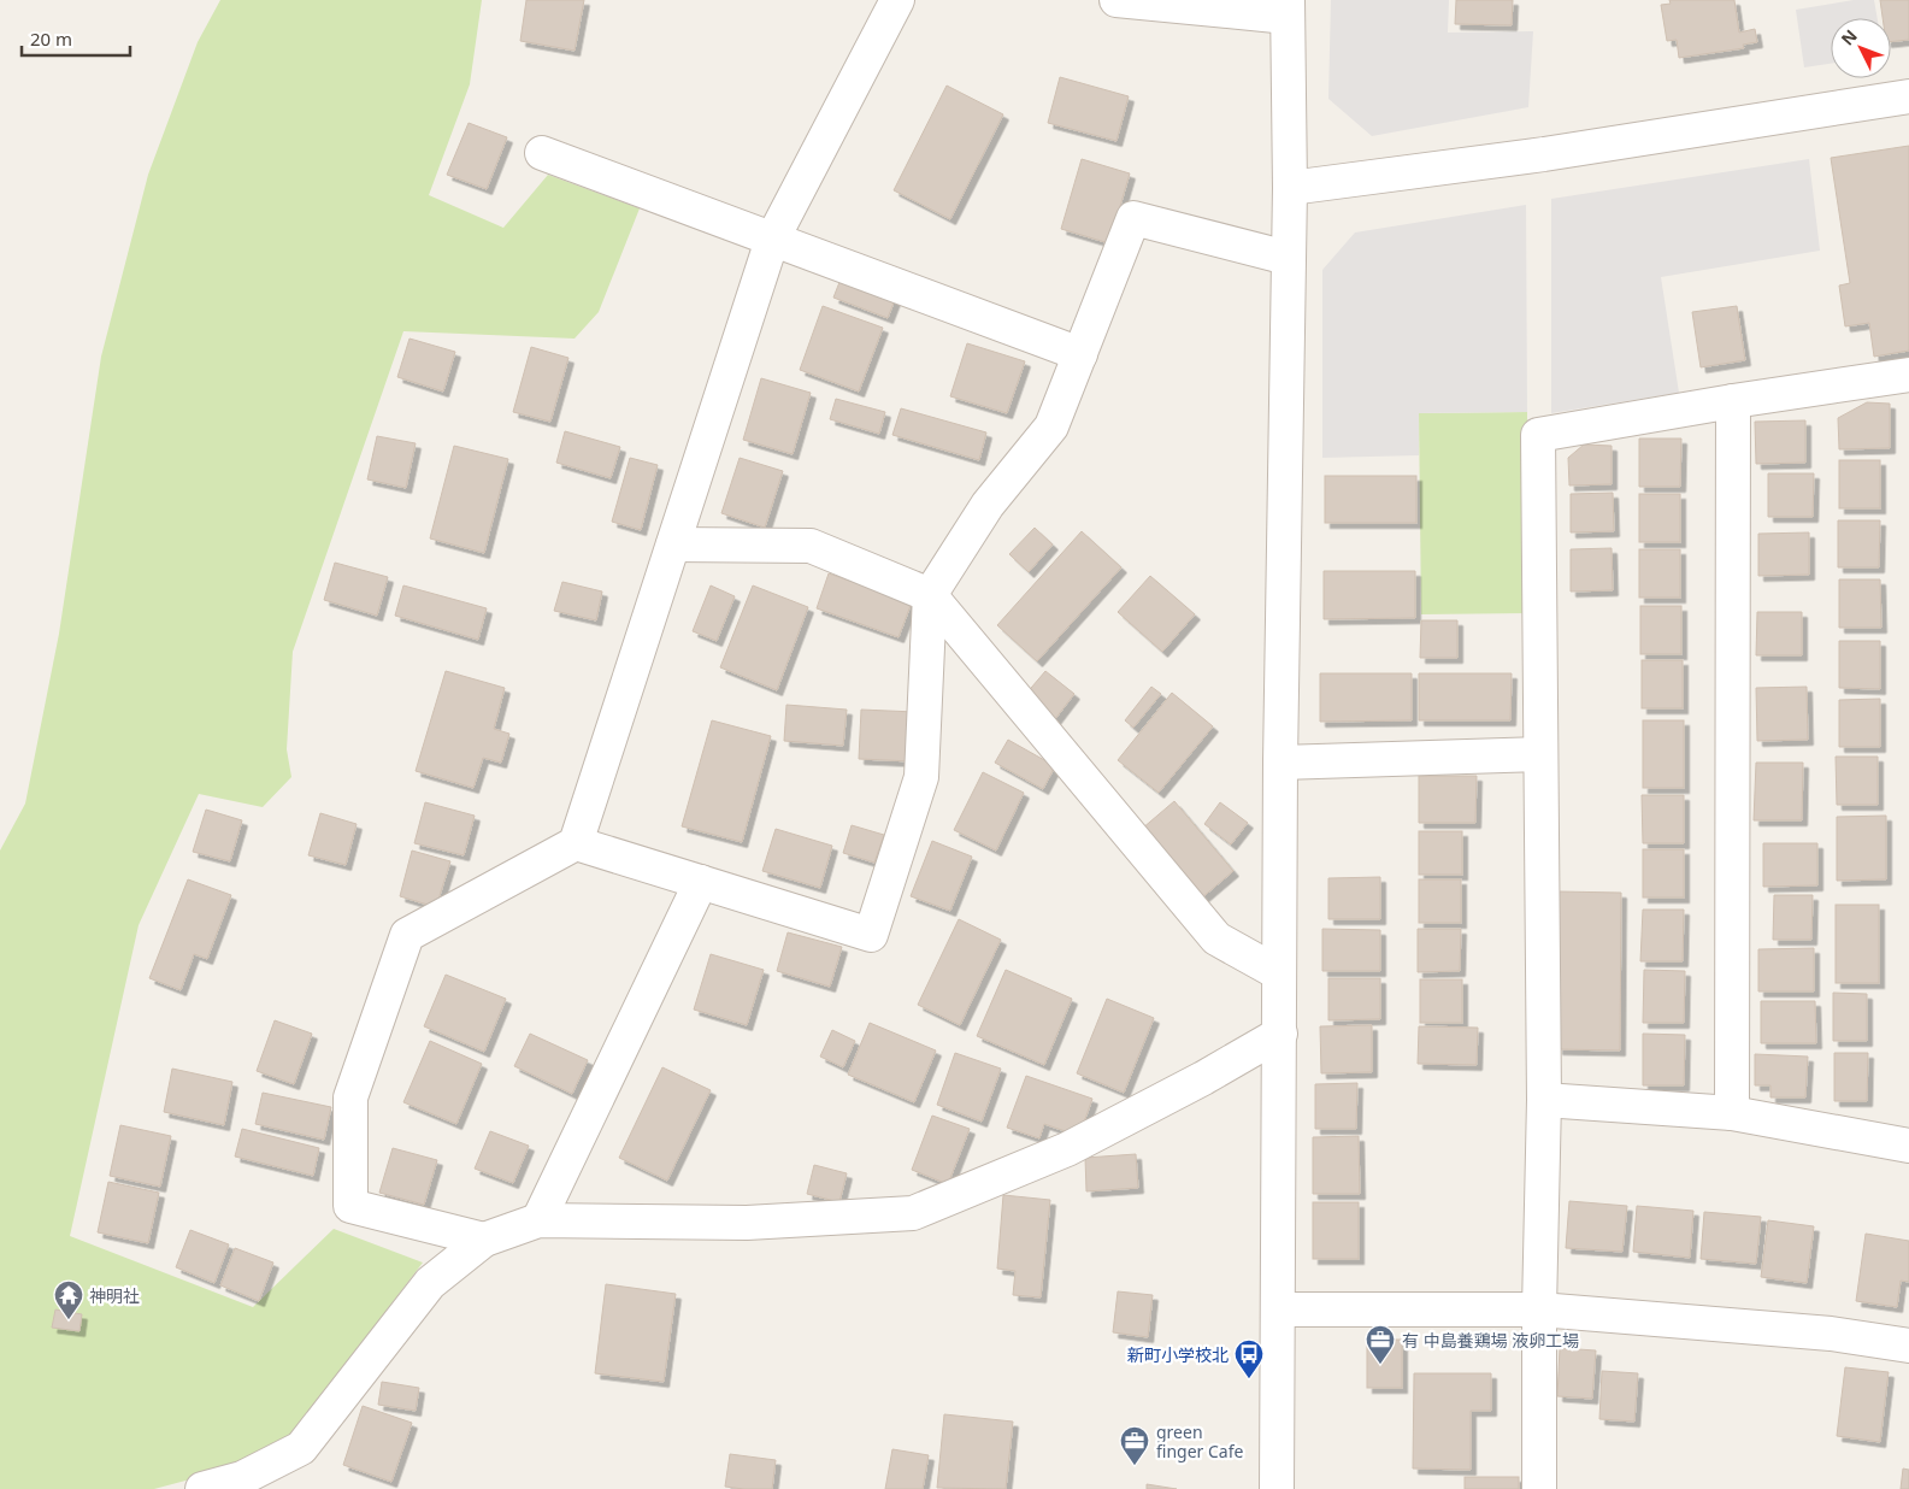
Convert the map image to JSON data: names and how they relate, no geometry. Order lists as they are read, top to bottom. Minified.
{"places":{"temple":["神明社"],"office":["有 中島養鶏場 液卵工場","green finger Cafe"],"bus stop":["新町小学校北"]},"scale_bar":"20 m","north":"top left"}
